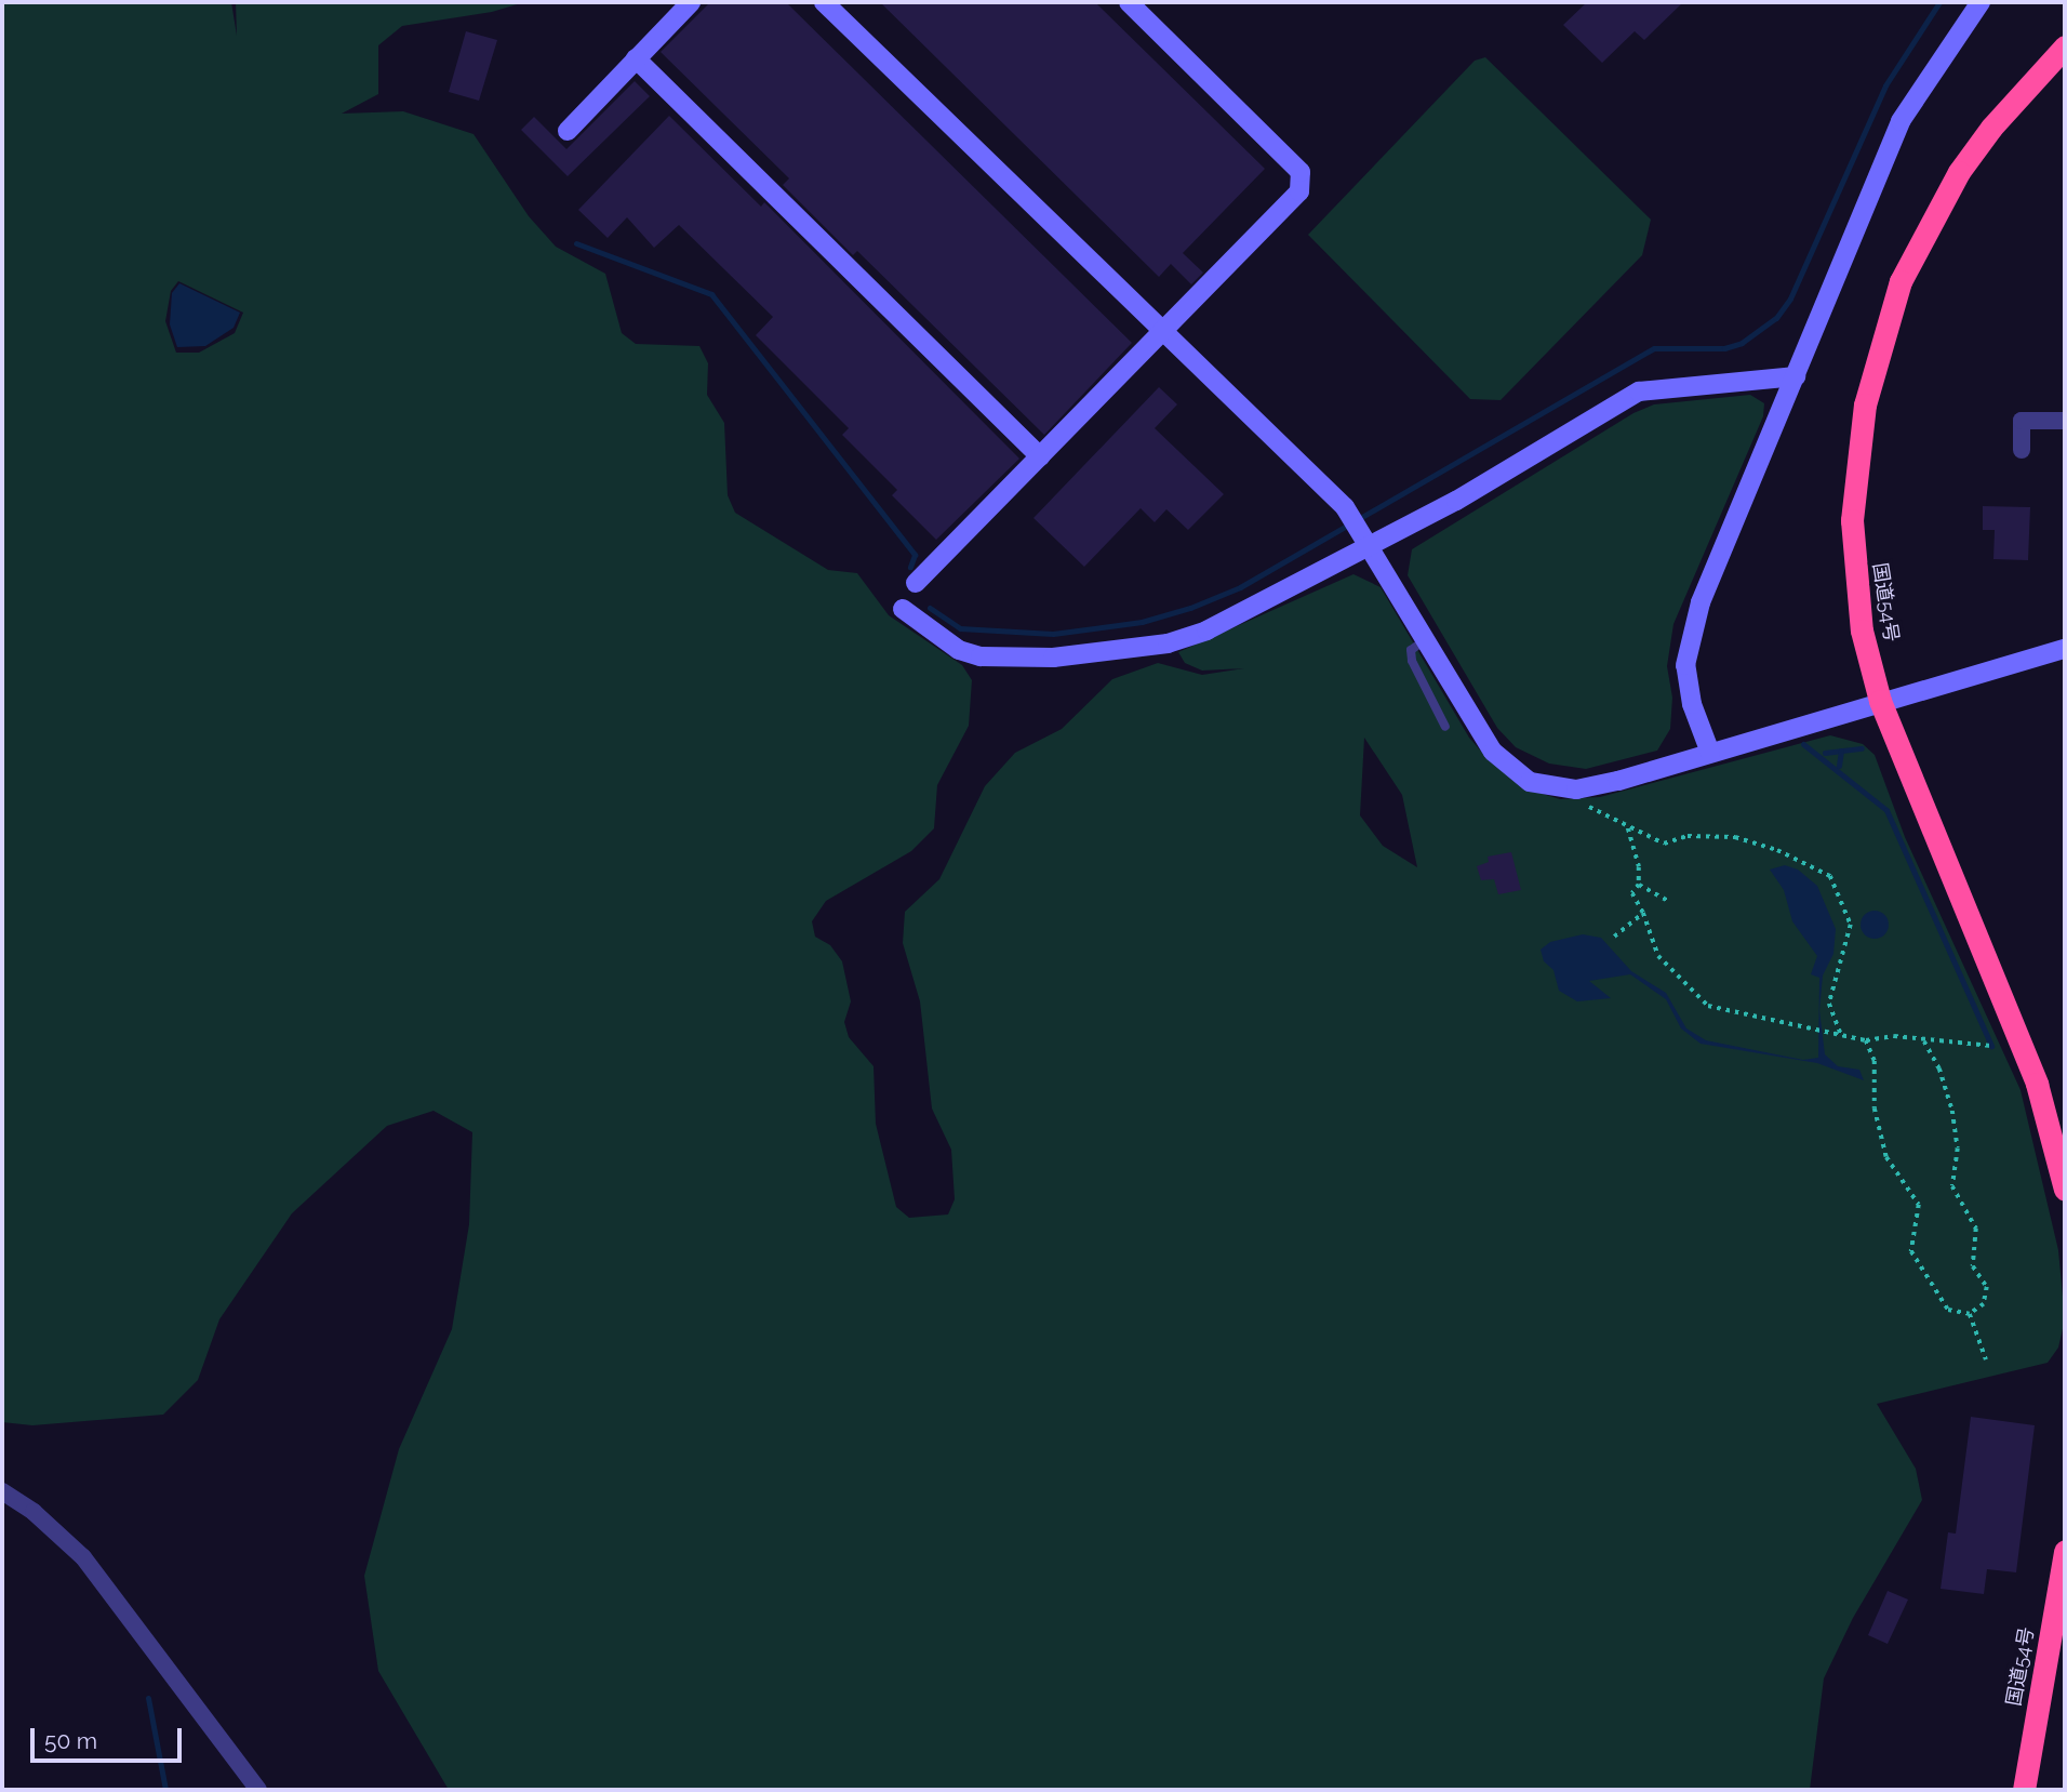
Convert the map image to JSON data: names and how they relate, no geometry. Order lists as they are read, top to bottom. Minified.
{"streets":{"highway":["国道54号"]},"scale_bar":"50 m"}
